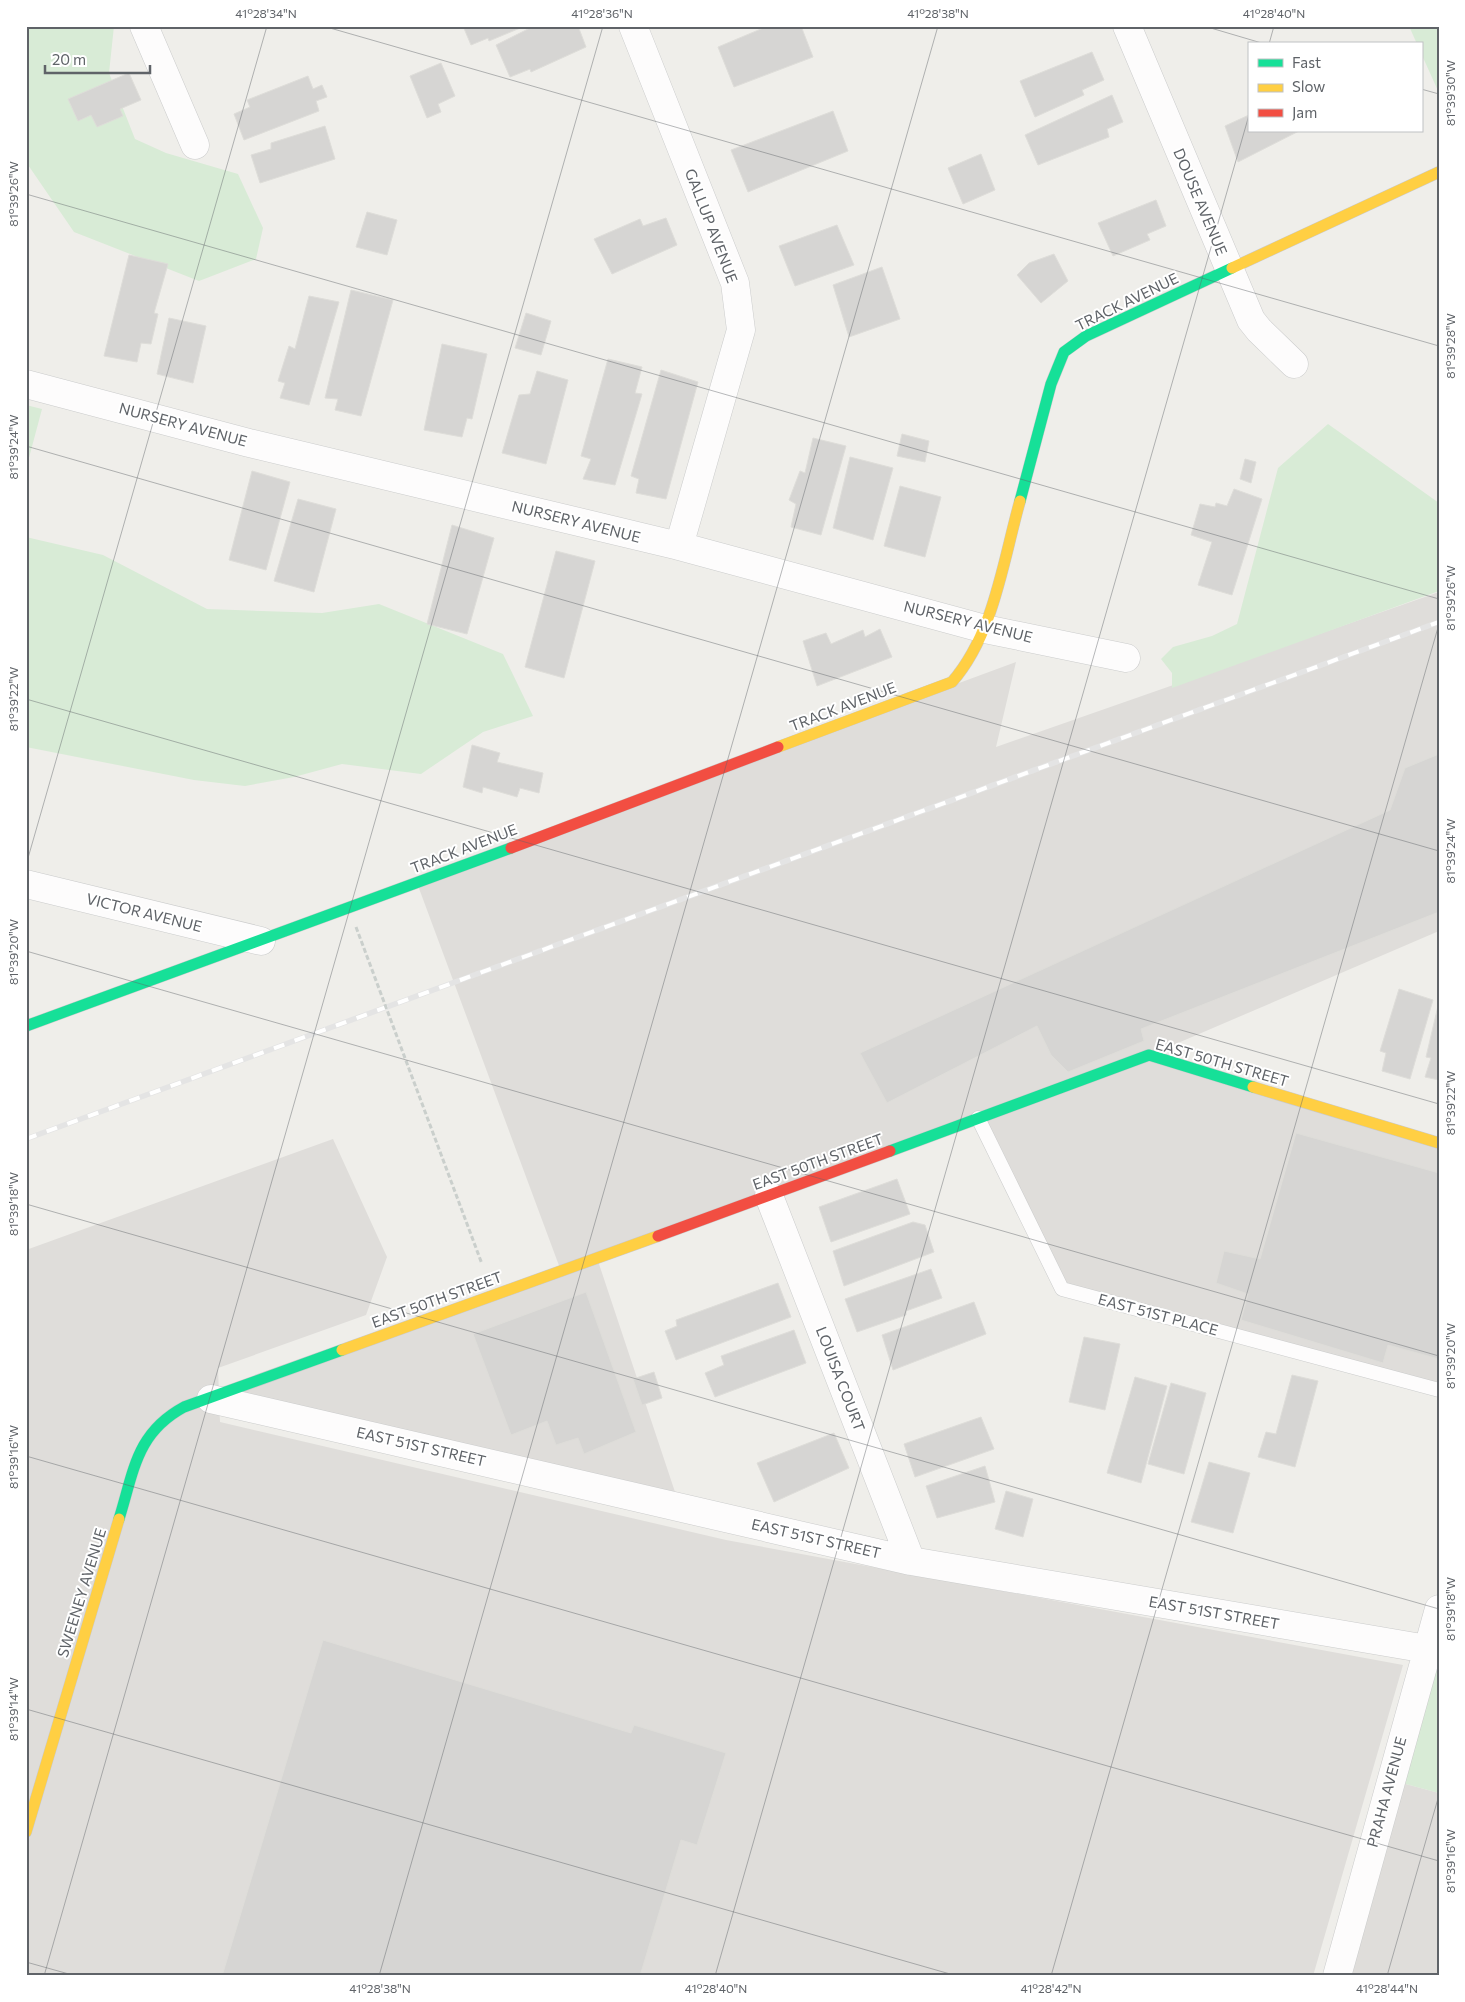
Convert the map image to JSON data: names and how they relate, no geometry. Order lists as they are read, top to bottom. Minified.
{"streets":{"street":["DOUSE AVENUE","GALLUP AVENUE","TRACK AVENUE","NURSERY AVENUE","VICTOR AVENUE","EAST 50TH STREET","LOUISA COURT","EAST 51ST STREET","SWEENEY AVENUE","PRAHA AVENUE"],"lane":["EAST 51ST PLACE"]},"crossings":[["DOUSE AVENUE","TRACK AVENUE"],["GALLUP AVENUE","NURSERY AVENUE"],["TRACK AVENUE","NURSERY AVENUE"],["TRACK AVENUE","VICTOR AVENUE"],["EAST 50TH STREET","EAST 51ST PLACE"],["EAST 50TH STREET","LOUISA COURT"],["EAST 50TH STREET","EAST 51ST STREET"],["EAST 50TH STREET","SWEENEY AVENUE"],["LOUISA COURT","EAST 51ST STREET"],["EAST 51ST STREET","SWEENEY AVENUE"],["EAST 51ST STREET","PRAHA AVENUE"]],"legend":["Fast","Slow","Jam"],"scale_bar":"20 m","coordinates":["41°28'34\"N","41°28'36\"N","41°28'38\"N","41°28'40\"N","81°39'30\"W","81°39'26\"W","81°39'28\"W","81°39'24\"W","81°39'22\"W","81°39'20\"W","81°39'18\"W","81°39'16\"W","81°39'14\"W","41°28'42\"N","41°28'44\"N"]}
